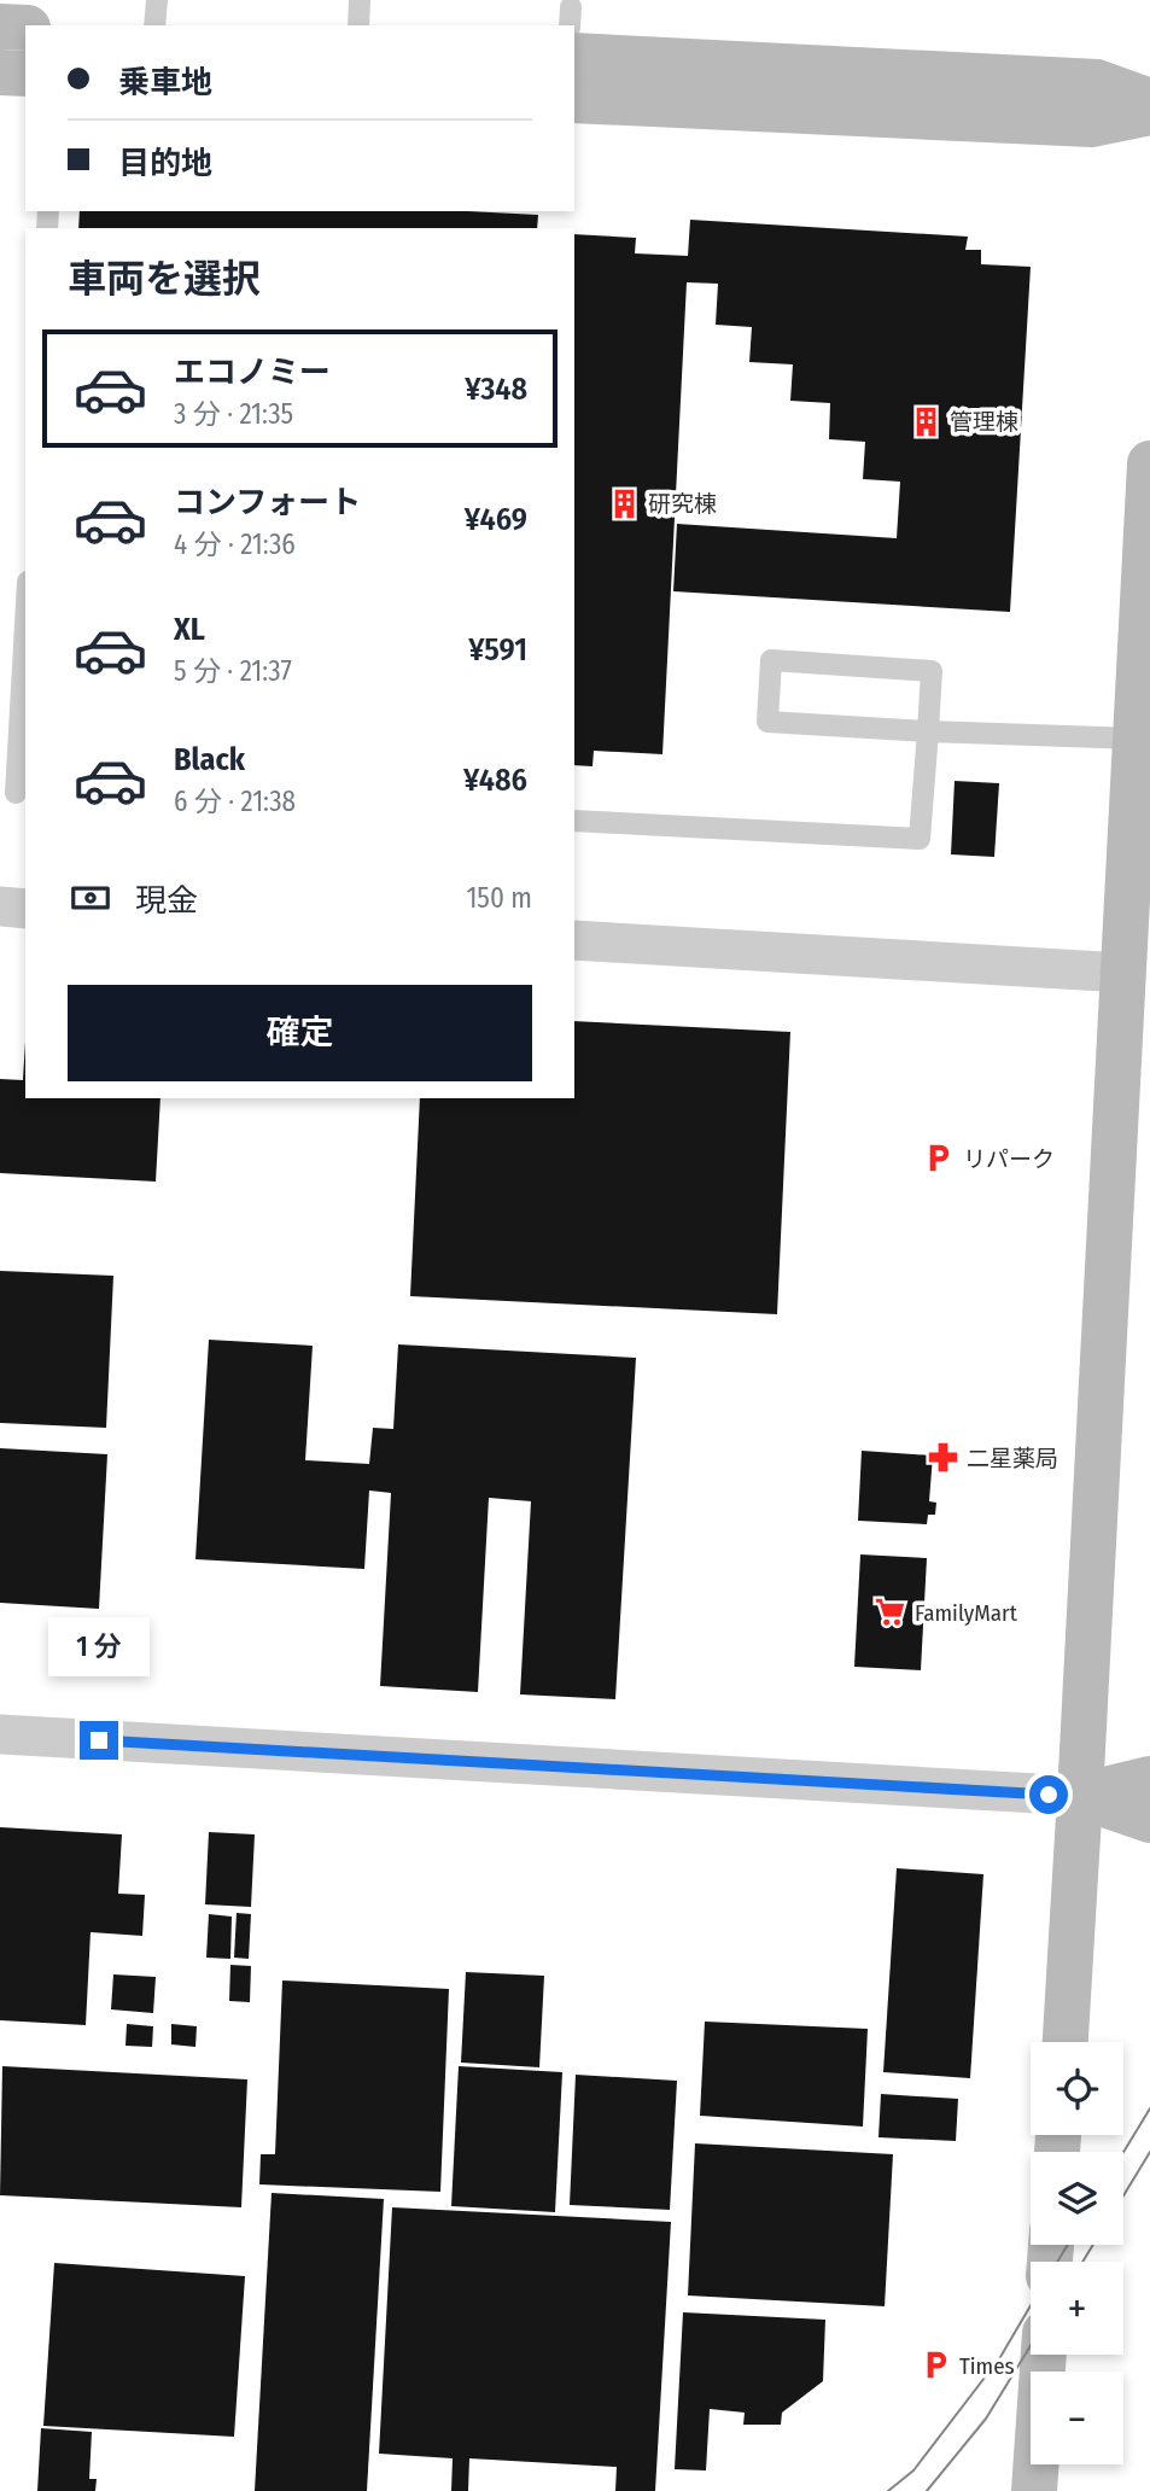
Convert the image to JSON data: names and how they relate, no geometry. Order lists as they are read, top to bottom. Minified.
{"places":{"building":["管理棟","研究棟"],"parking":["リパーク","Times"],"pharmacy":["二星薬局"],"supermarket":["FamilyMart"]},"page":{"banner":["乗車地","目的地"],"heading":"車両を選択","list":[{"name":"エコノミー","note":"3 分 · 21:35","value":"¥348"},{"name":"コンフォート","note":"4 分 · 21:36","value":"¥469"},{"name":"XL","note":"5 分 · 21:37","value":"¥591"},{"name":"Black","note":"6 分 · 21:38","value":"¥486"}],"pay":["現金","150 m"],"buttons":"確定","bubble":"1 分","map_buttons":["+","−"]}}
